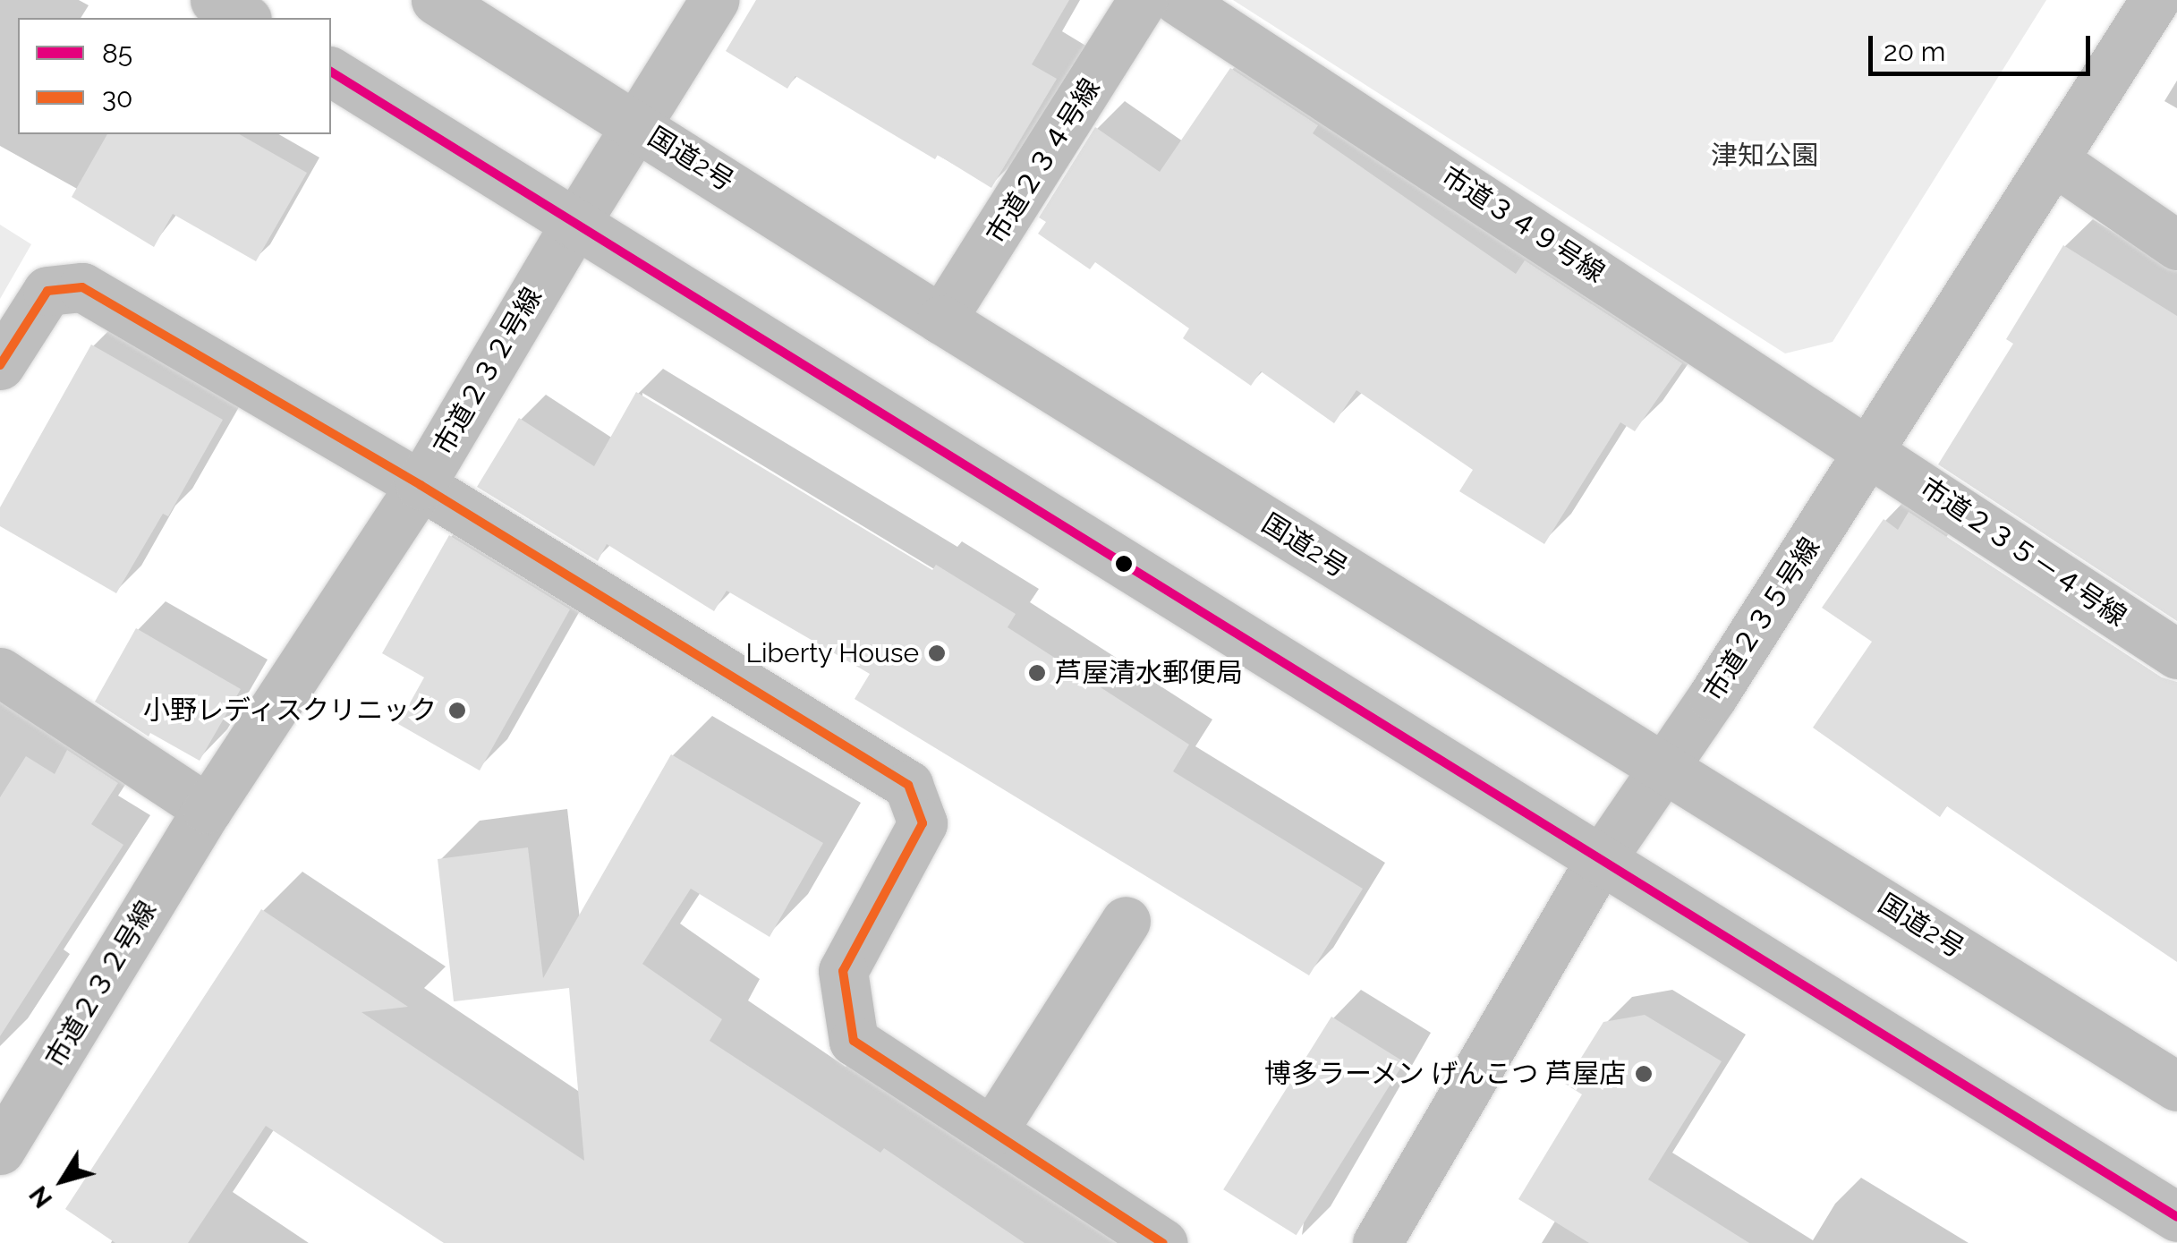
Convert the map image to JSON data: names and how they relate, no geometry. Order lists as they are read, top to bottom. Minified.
{"streets":{"main road":["国道2号","市道２３４号線","市道３４９号線","市道２３２号線","市道２３５－４号線","市道２３５号線"]},"crossings":[["国道2号","市道２３４号線"],["国道2号","市道２３２号線"],["国道2号","市道２３５号線"],["市道３４９号線","市道２３５－４号線"],["市道３４９号線","市道２３５号線"],["市道２３５－４号線","市道２３５号線"]],"parks":["津知公園"],"places":["Liberty House","芦屋清水郵便局","小野レディスクリニック","博多ラーメン げんこつ 芦屋店"],"lines":["transit line 85","transit line 30"],"legend":["85","30"],"scale_bar":"20 m","north":"bottom left"}
